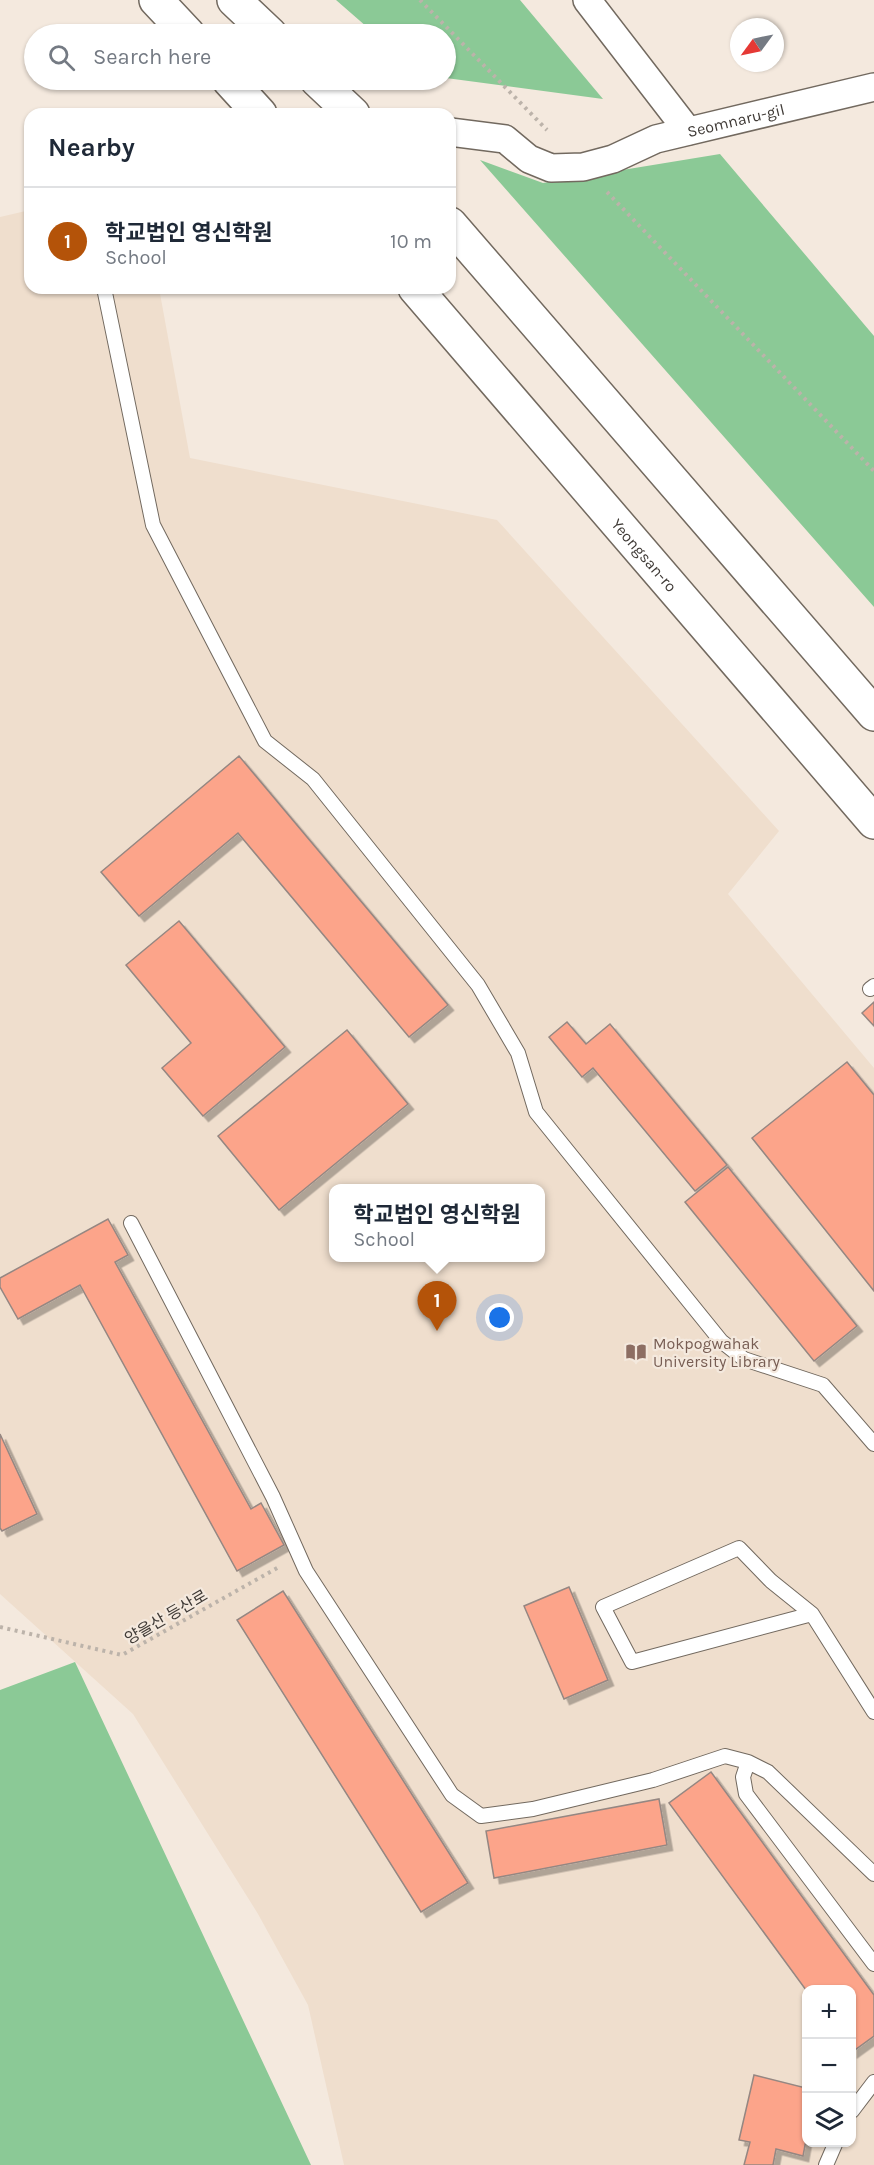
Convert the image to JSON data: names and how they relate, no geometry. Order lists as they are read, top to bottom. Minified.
{"streets":{"street":["Seomnaru-gil","Yeongsan-ro"],"path":["양을산 등산로"]},"places":{"library":["Mokpogwahak University Library"]},"north":"bottom left","page":{"search":"Search here","heading":"Nearby","list":[{"mark":"1","name":"학교법인 영신학원","note":"School","value":"10 m"}],"popup":["학교법인 영신학원","School"],"pins":"1","map_buttons":["+","−"]}}
